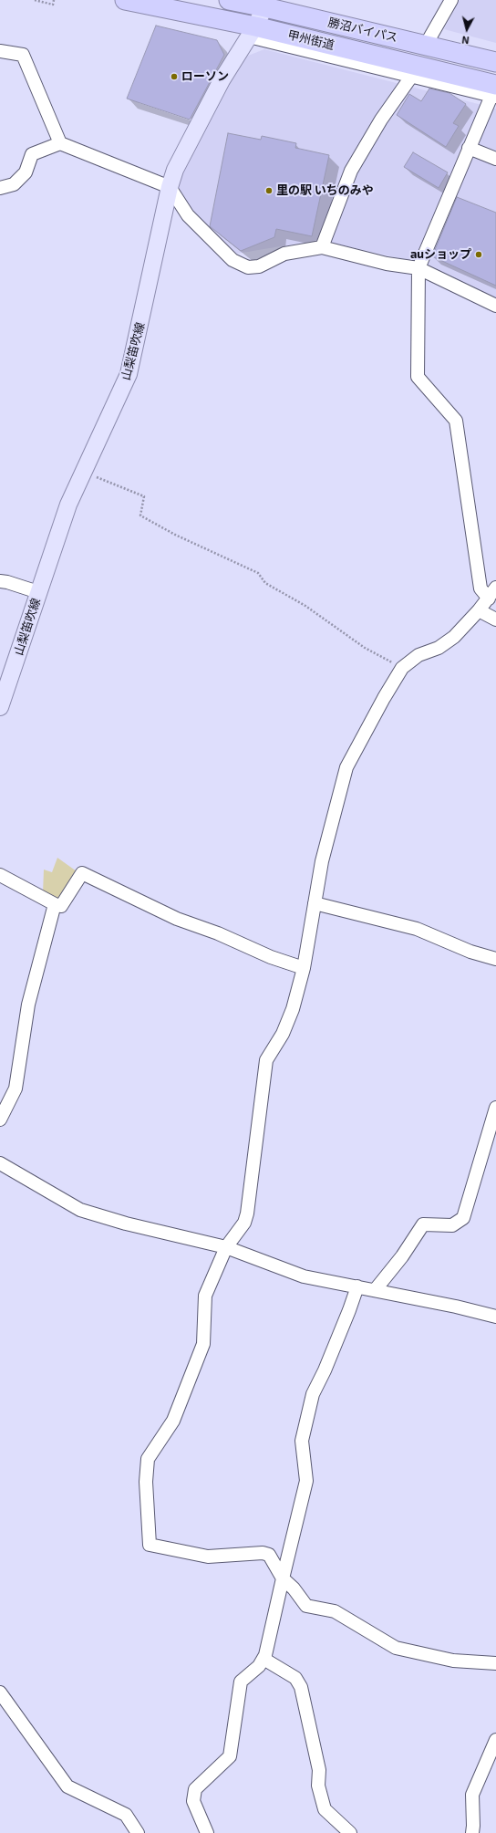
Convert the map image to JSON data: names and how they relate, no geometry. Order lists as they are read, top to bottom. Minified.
{"streets":{"highway":["勝沼バイパス","甲州街道"],"main road":["山梨笛吹線"]},"crossings":[["勝沼バイパス","山梨笛吹線"],["甲州街道","山梨笛吹線"]],"places":["ローソン","里の駅 いちのみや","auショップ"],"north":"bottom"}
